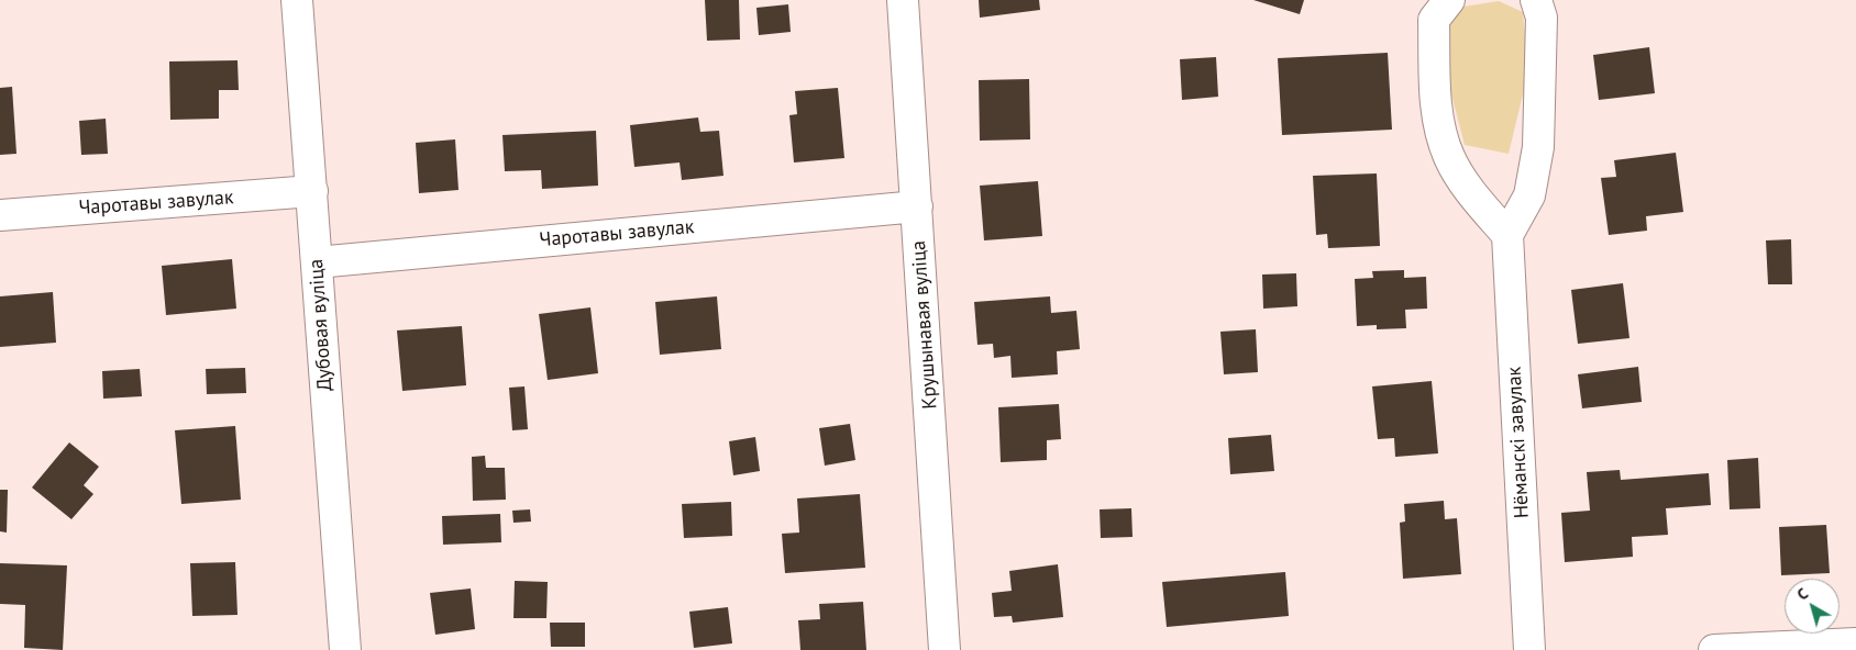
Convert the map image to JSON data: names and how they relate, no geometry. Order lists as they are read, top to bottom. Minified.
{"streets":{"street":["Чаротавы завулак","Дубовая вуліца","Крушынавая вуліца","Нёманскі завулак"]},"crossings":[["Чаротавы завулак","Дубовая вуліца"],["Чаротавы завулак","Крушынавая вуліца"]],"north":"top left"}
